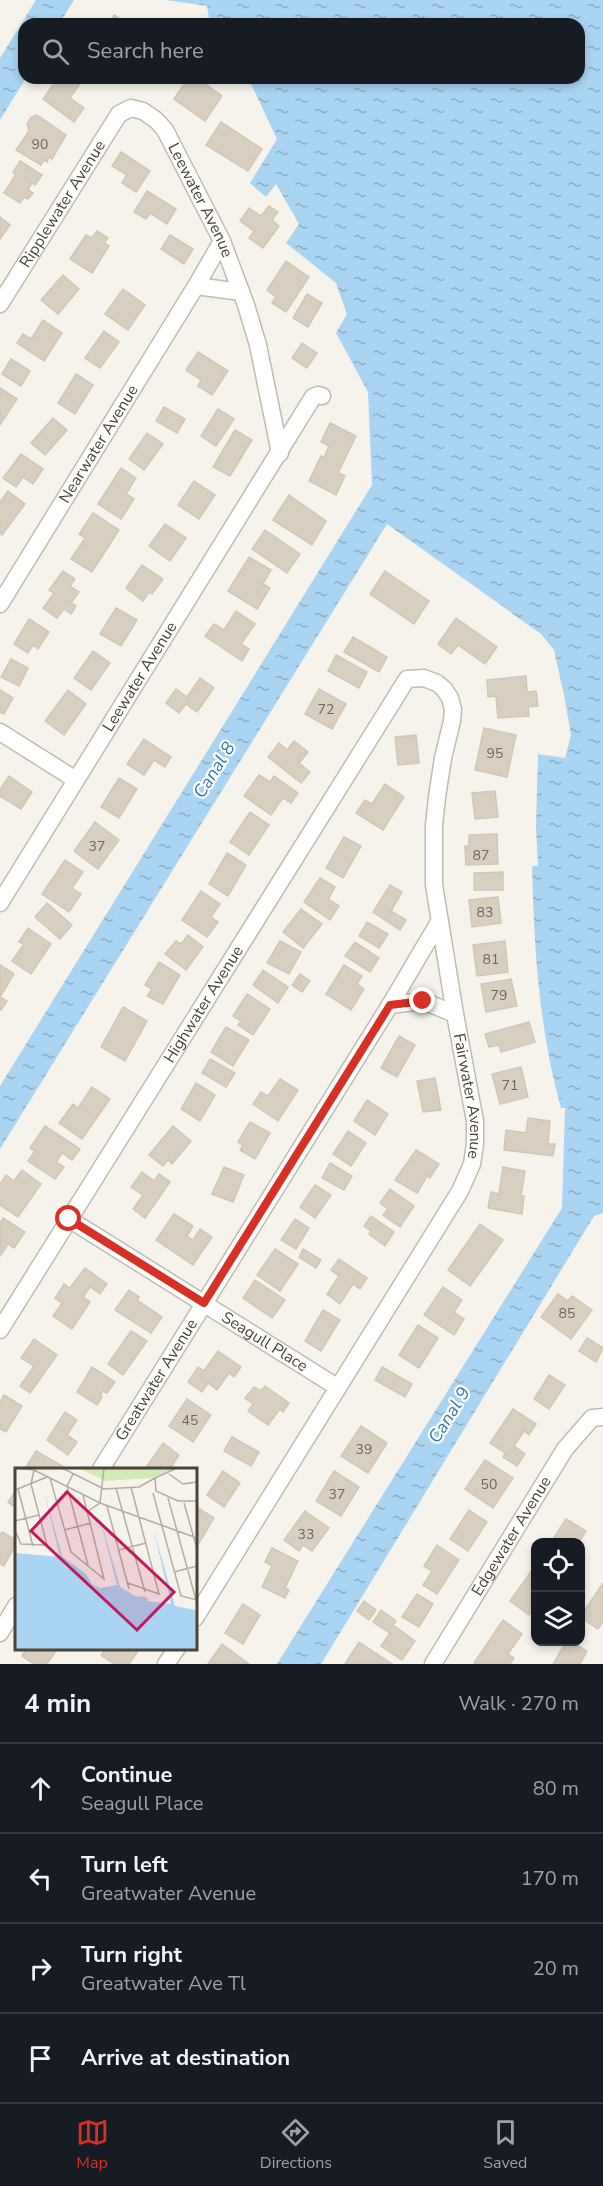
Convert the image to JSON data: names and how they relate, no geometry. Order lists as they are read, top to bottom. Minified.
{"streets":{"street":["Leewater Avenue","Ripplewater Avenue","Nearwater Avenue","Highwater Avenue","Fairwater Avenue","Seagull Place","Greatwater Avenue","Edgewater Avenue"]},"crossings":[["Leewater Avenue","Ripplewater Avenue"],["Leewater Avenue","Nearwater Avenue"],["Highwater Avenue","Fairwater Avenue"],["Highwater Avenue","Seagull Place"],["Fairwater Avenue","Seagull Place"],["Fairwater Avenue","Greatwater Avenue"],["Seagull Place","Greatwater Avenue"]],"water":["Canal 8","Canal 9"],"house_numbers":["90","72","95","37","87","83","81","79","71","85","45","39","50","37","33"],"page":{"search":"Search here","heading":["4 min","Walk · 270 m"],"list":[["Continue","Seagull Place","80 m"],["Turn left","Greatwater Avenue","170 m"],["Turn right","Greatwater Ave Tl","20 m"],"Arrive at destination"],"nav":["Map","Directions","Saved"]}}
